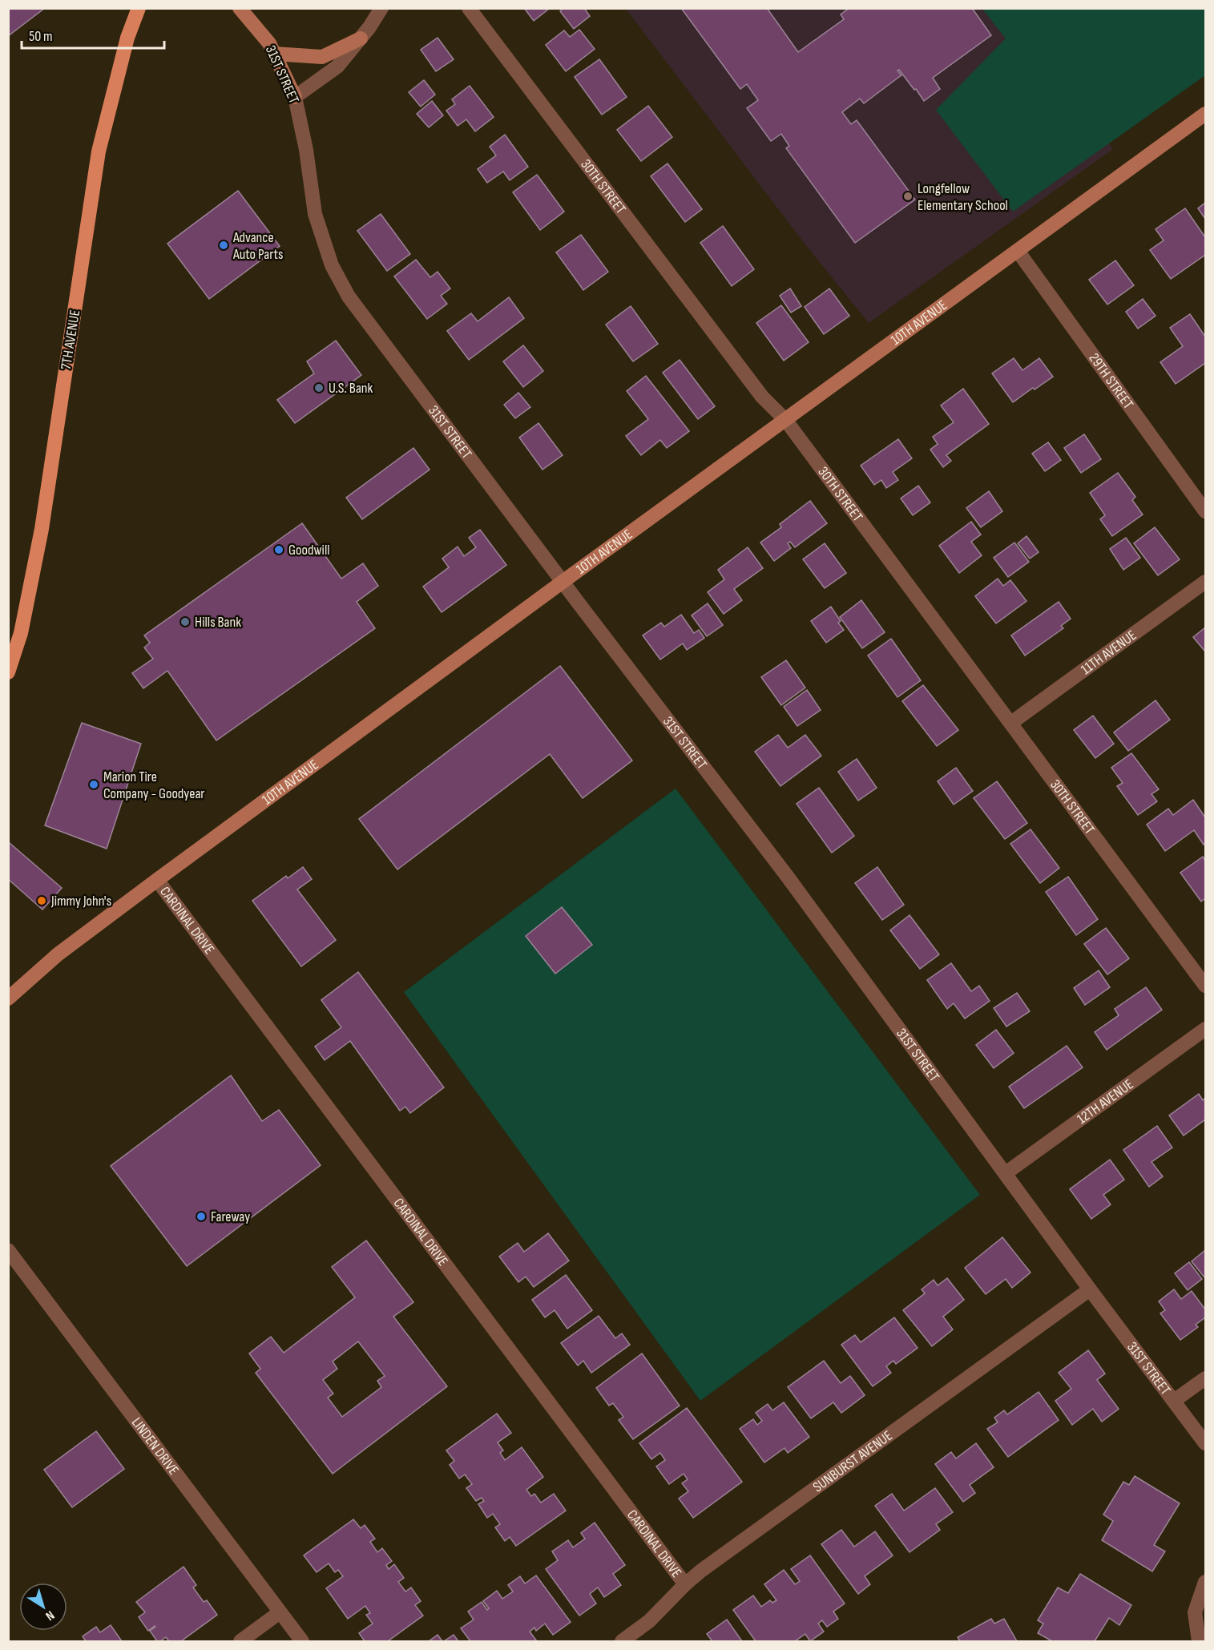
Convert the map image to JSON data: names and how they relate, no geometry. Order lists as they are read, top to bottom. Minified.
{"streets":{"main road":["7TH AVENUE"],"street":["31ST STREET","30TH STREET","10TH AVENUE","29TH STREET","11TH AVENUE","CARDINAL DRIVE","12TH AVENUE","LINDEN DRIVE","SUNBURST AVENUE"]},"crossings":[["31ST STREET","10TH AVENUE"],["31ST STREET","12TH AVENUE"],["31ST STREET","SUNBURST AVENUE"],["30TH STREET","10TH AVENUE"],["30TH STREET","11TH AVENUE"],["10TH AVENUE","29TH STREET"],["10TH AVENUE","CARDINAL DRIVE"],["CARDINAL DRIVE","SUNBURST AVENUE"]],"places":["Longfellow Elementary School","Advance Auto Parts","U.S. Bank","Goodwill","Hills Bank","Marion Tire Company - Goodyear","Jimmy John's","Fareway"],"scale_bar":"50 m","north":"bottom right"}
